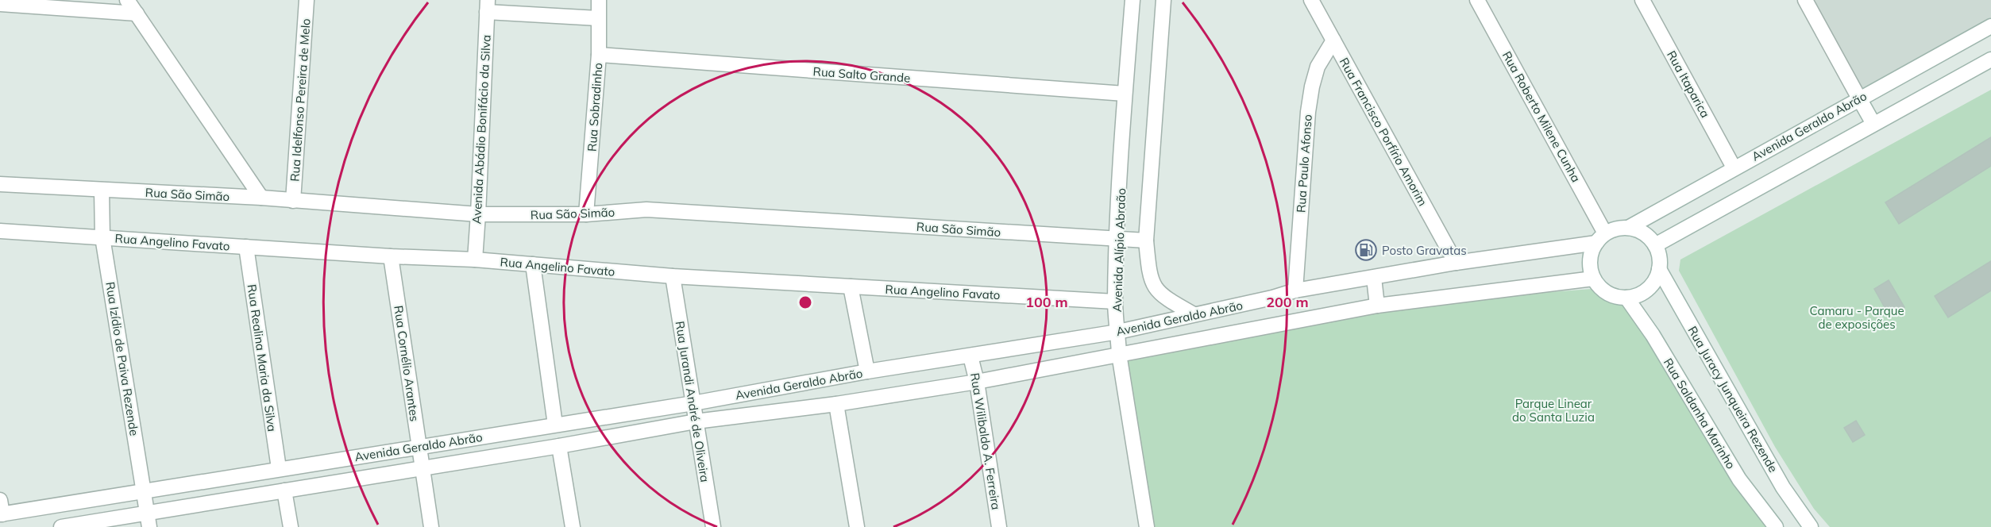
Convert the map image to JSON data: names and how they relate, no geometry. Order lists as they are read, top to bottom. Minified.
{"streets":{"street":["Rua Salto Grande","Rua Itaparica","Rua Idelfonso Pereira de Melo","Rua Sobradinho","Rua Roberto Milene Cunha","Avenida Geraldo Abrão","Avenida Abádio Bonifácio da Silva","Rua Francisco Porfírio Amorim","Rua Paulo Afonso","Rua São Simão","Rua Angelino Favato","Avenida Alípio Abraão","Rua Realina Maria da Silva","Rua Izídio de Paiva Rezende","Rua Cornélio Arantes","Rua Juracy Junqueira Rezende","Rua Jurandi André de Oliveira","Rua Saldanha Marinho","Rua Wilibaldo A. Ferreira"]},"crossings":[["Rua Salto Grande","Rua Sobradinho"],["Rua Salto Grande","Avenida Alípio Abraão"],["Rua Itaparica","Avenida Geraldo Abrão"],["Rua Idelfonso Pereira de Melo","Rua São Simão"],["Rua Sobradinho","Rua São Simão"],["Rua Roberto Milene Cunha","Avenida Geraldo Abrão"],["Rua Roberto Milene Cunha","Rua Juracy Junqueira Rezende"],["Rua Roberto Milene Cunha","Rua Saldanha Marinho"],["Avenida Geraldo Abrão","Rua Francisco Porfírio Amorim"],["Avenida Geraldo Abrão","Rua Paulo Afonso"],["Avenida Geraldo Abrão","Avenida Alípio Abraão"],["Avenida Geraldo Abrão","Rua Realina Maria da Silva"],["Avenida Geraldo Abrão","Rua Izídio de Paiva Rezende"],["Avenida Geraldo Abrão","Rua Cornélio Arantes"],["Avenida Geraldo Abrão","Rua Juracy Junqueira Rezende"],["Avenida Geraldo Abrão","Rua Jurandi André de Oliveira"],["Avenida Geraldo Abrão","Rua Saldanha Marinho"],["Avenida Geraldo Abrão","Rua Wilibaldo A. Ferreira"],["Avenida Abádio Bonifácio da Silva","Rua São Simão"],["Avenida Abádio Bonifácio da Silva","Rua Angelino Favato"],["Rua Francisco Porfírio Amorim","Rua Paulo Afonso"],["Rua São Simão","Avenida Alípio Abraão"],["Rua São Simão","Rua Izídio de Paiva Rezende"],["Rua Angelino Favato","Avenida Alípio Abraão"],["Rua Angelino Favato","Rua Realina Maria da Silva"],["Rua Angelino Favato","Rua Izídio de Paiva Rezende"],["Rua Angelino Favato","Rua Cornélio Arantes"],["Rua Angelino Favato","Rua Jurandi André de Oliveira"],["Rua Juracy Junqueira Rezende","Rua Saldanha Marinho"]],"parks":["Camaru - Parque de exposições","Parque Linear do Santa Luzia"],"places":{"fuel station":["Posto Gravatas"]},"rings":["100 m","200 m"]}
